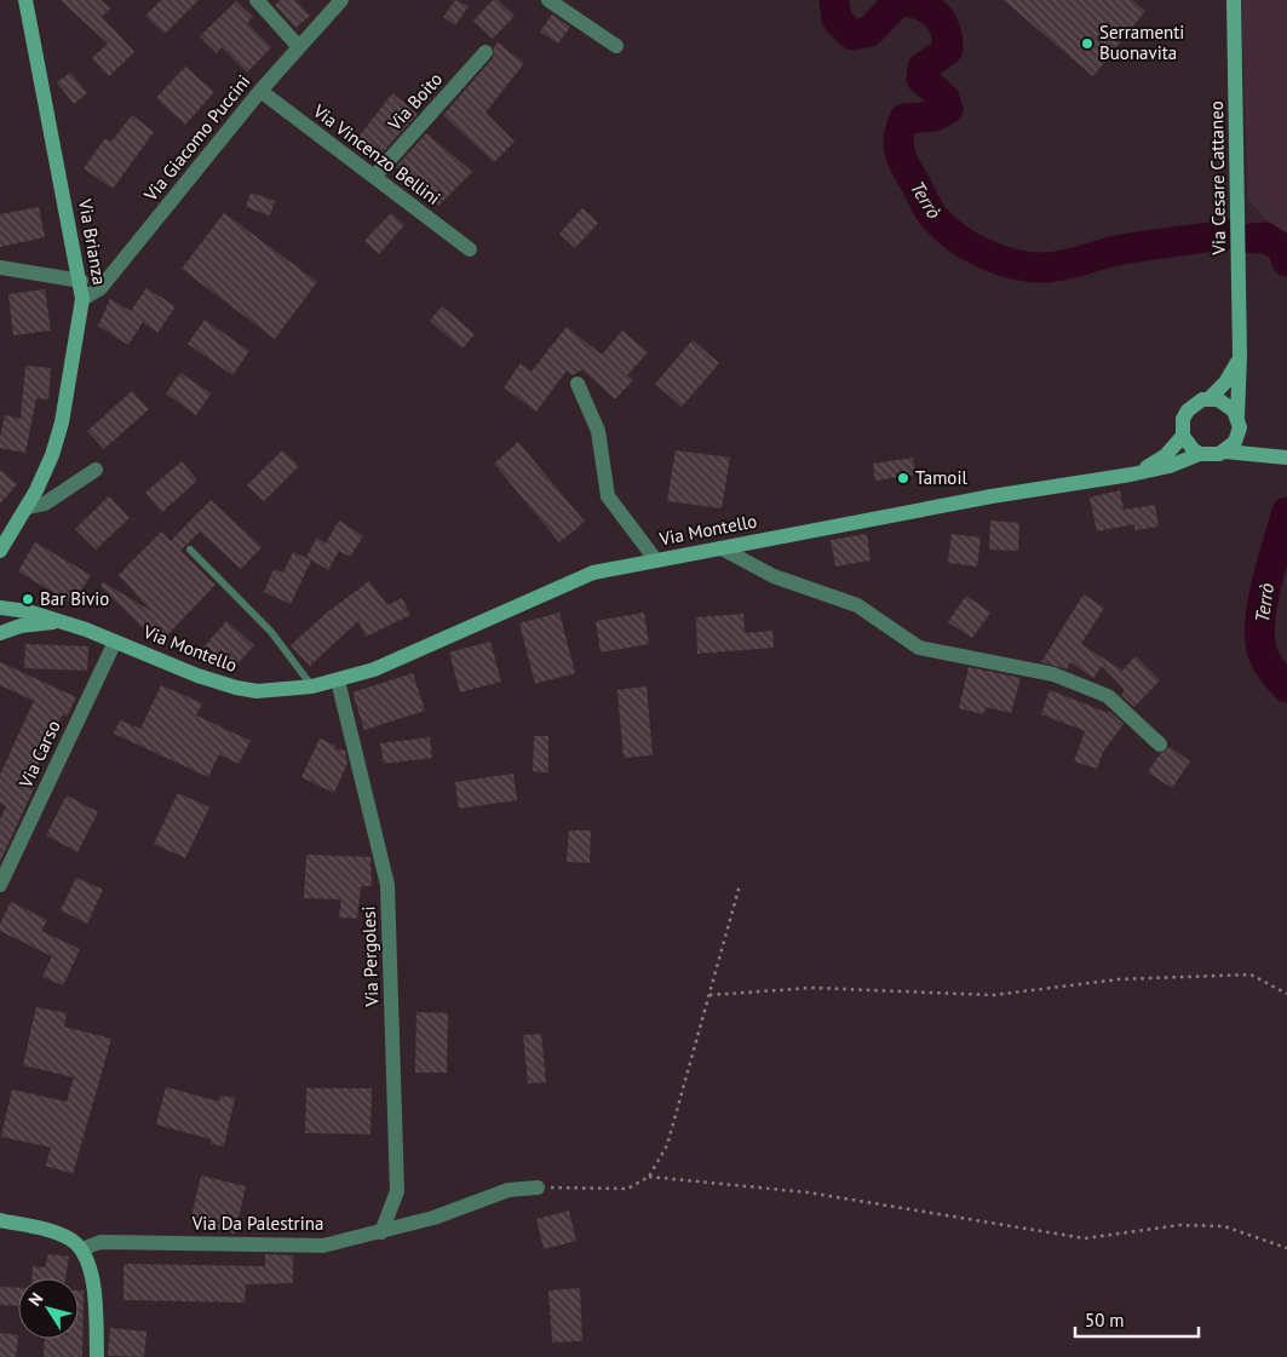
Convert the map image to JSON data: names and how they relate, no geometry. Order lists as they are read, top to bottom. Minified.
{"streets":{"street":["Via Boito","Via Giacomo Puccini","Via Vincenzo Bellini","Via Cesare Cattaneo","Via Brianza","Via Montello","Via Carso","Via Pergolesi","Via Da Palestrina"]},"crossings":[["Via Boito","Via Vincenzo Bellini"],["Via Giacomo Puccini","Via Vincenzo Bellini"],["Via Giacomo Puccini","Via Brianza"],["Via Cesare Cattaneo","Via Montello"],["Via Montello","Via Carso"],["Via Montello","Via Pergolesi"],["Via Pergolesi","Via Da Palestrina"]],"water":["Terrò"],"places":["Serramenti Buonavita","Tamoil","Bar Bivio"],"scale_bar":"50 m","north":"top left"}
